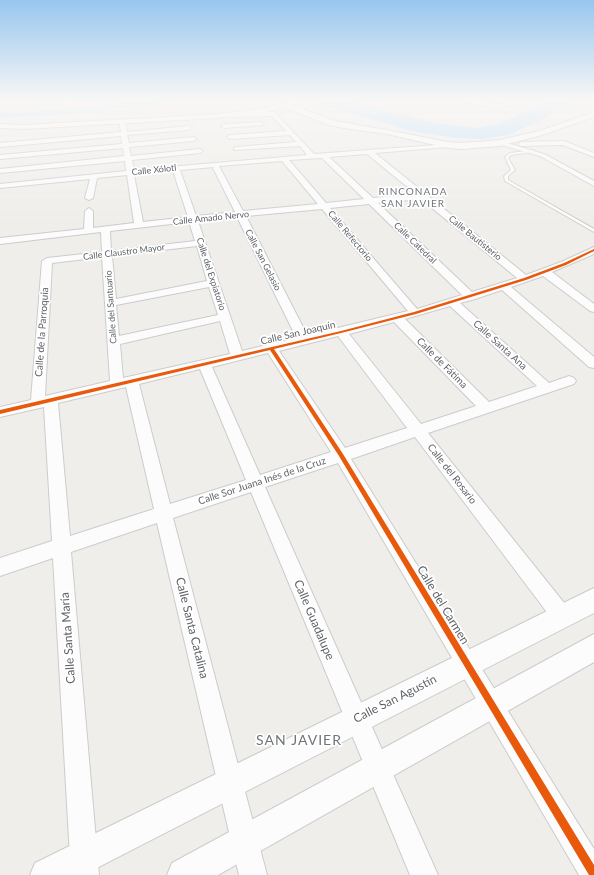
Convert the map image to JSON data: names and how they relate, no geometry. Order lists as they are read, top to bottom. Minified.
{"streets":{"street":["Calle Xólotl","Calle Amado Nervo","Calle Refectorio","Calle Bautisterio","Calle Catedral","Calle Claustro Mayor","Calle San Gelasio","Calle del Expiatorio","Calle del Santuario","Calle de la Parroquia","Calle San Joaquín","Calle Santa Ana","Calle de Fátima","Calle del Rosario","Calle Sor Juana Inés de la Cruz","Calle del Carmen","Calle Guadalupe","Calle Santa Catalina","Calle Santa María","Calle San Agustín"]},"crossings":[["Calle Xólotl","Calle Refectorio"],["Calle Xólotl","Calle Bautisterio"],["Calle Xólotl","Calle Catedral"],["Calle Xólotl","Calle San Gelasio"],["Calle Xólotl","Calle del Expiatorio"],["Calle Amado Nervo","Calle Refectorio"],["Calle Amado Nervo","Calle Bautisterio"],["Calle Amado Nervo","Calle Catedral"],["Calle Amado Nervo","Calle San Gelasio"],["Calle Amado Nervo","Calle del Expiatorio"],["Calle Amado Nervo","Calle del Santuario"],["Calle Refectorio","Calle San Joaquín"],["Calle Bautisterio","Calle San Joaquín"],["Calle Catedral","Calle San Joaquín"],["Calle Claustro Mayor","Calle del Expiatorio"],["Calle Claustro Mayor","Calle del Santuario"],["Calle Claustro Mayor","Calle de la Parroquia"],["Calle del Expiatorio","Calle San Joaquín"],["Calle del Santuario","Calle San Joaquín"],["Calle del Santuario","Calle Santa Catalina"],["Calle de la Parroquia","Calle San Joaquín"],["Calle de la Parroquia","Calle Santa María"],["Calle San Joaquín","Calle Santa Ana"],["Calle San Joaquín","Calle de Fátima"],["Calle San Joaquín","Calle del Rosario"],["Calle San Joaquín","Calle del Carmen"],["Calle San Joaquín","Calle Guadalupe"],["Calle San Joaquín","Calle Santa Catalina"],["Calle San Joaquín","Calle Santa María"],["Calle Santa Ana","Calle Sor Juana Inés de la Cruz"],["Calle de Fátima","Calle Sor Juana Inés de la Cruz"],["Calle del Rosario","Calle Sor Juana Inés de la Cruz"],["Calle del Rosario","Calle San Agustín"],["Calle Sor Juana Inés de la Cruz","Calle del Carmen"],["Calle Sor Juana Inés de la Cruz","Calle Guadalupe"],["Calle Sor Juana Inés de la Cruz","Calle Santa Catalina"],["Calle Sor Juana Inés de la Cruz","Calle Santa María"],["Calle del Carmen","Calle San Agustín"],["Calle Guadalupe","Calle San Agustín"],["Calle Santa Catalina","Calle San Agustín"],["Calle Santa María","Calle San Agustín"]],"districts":["RINCONADA SAN JAVIER","SAN JAVIER"]}
